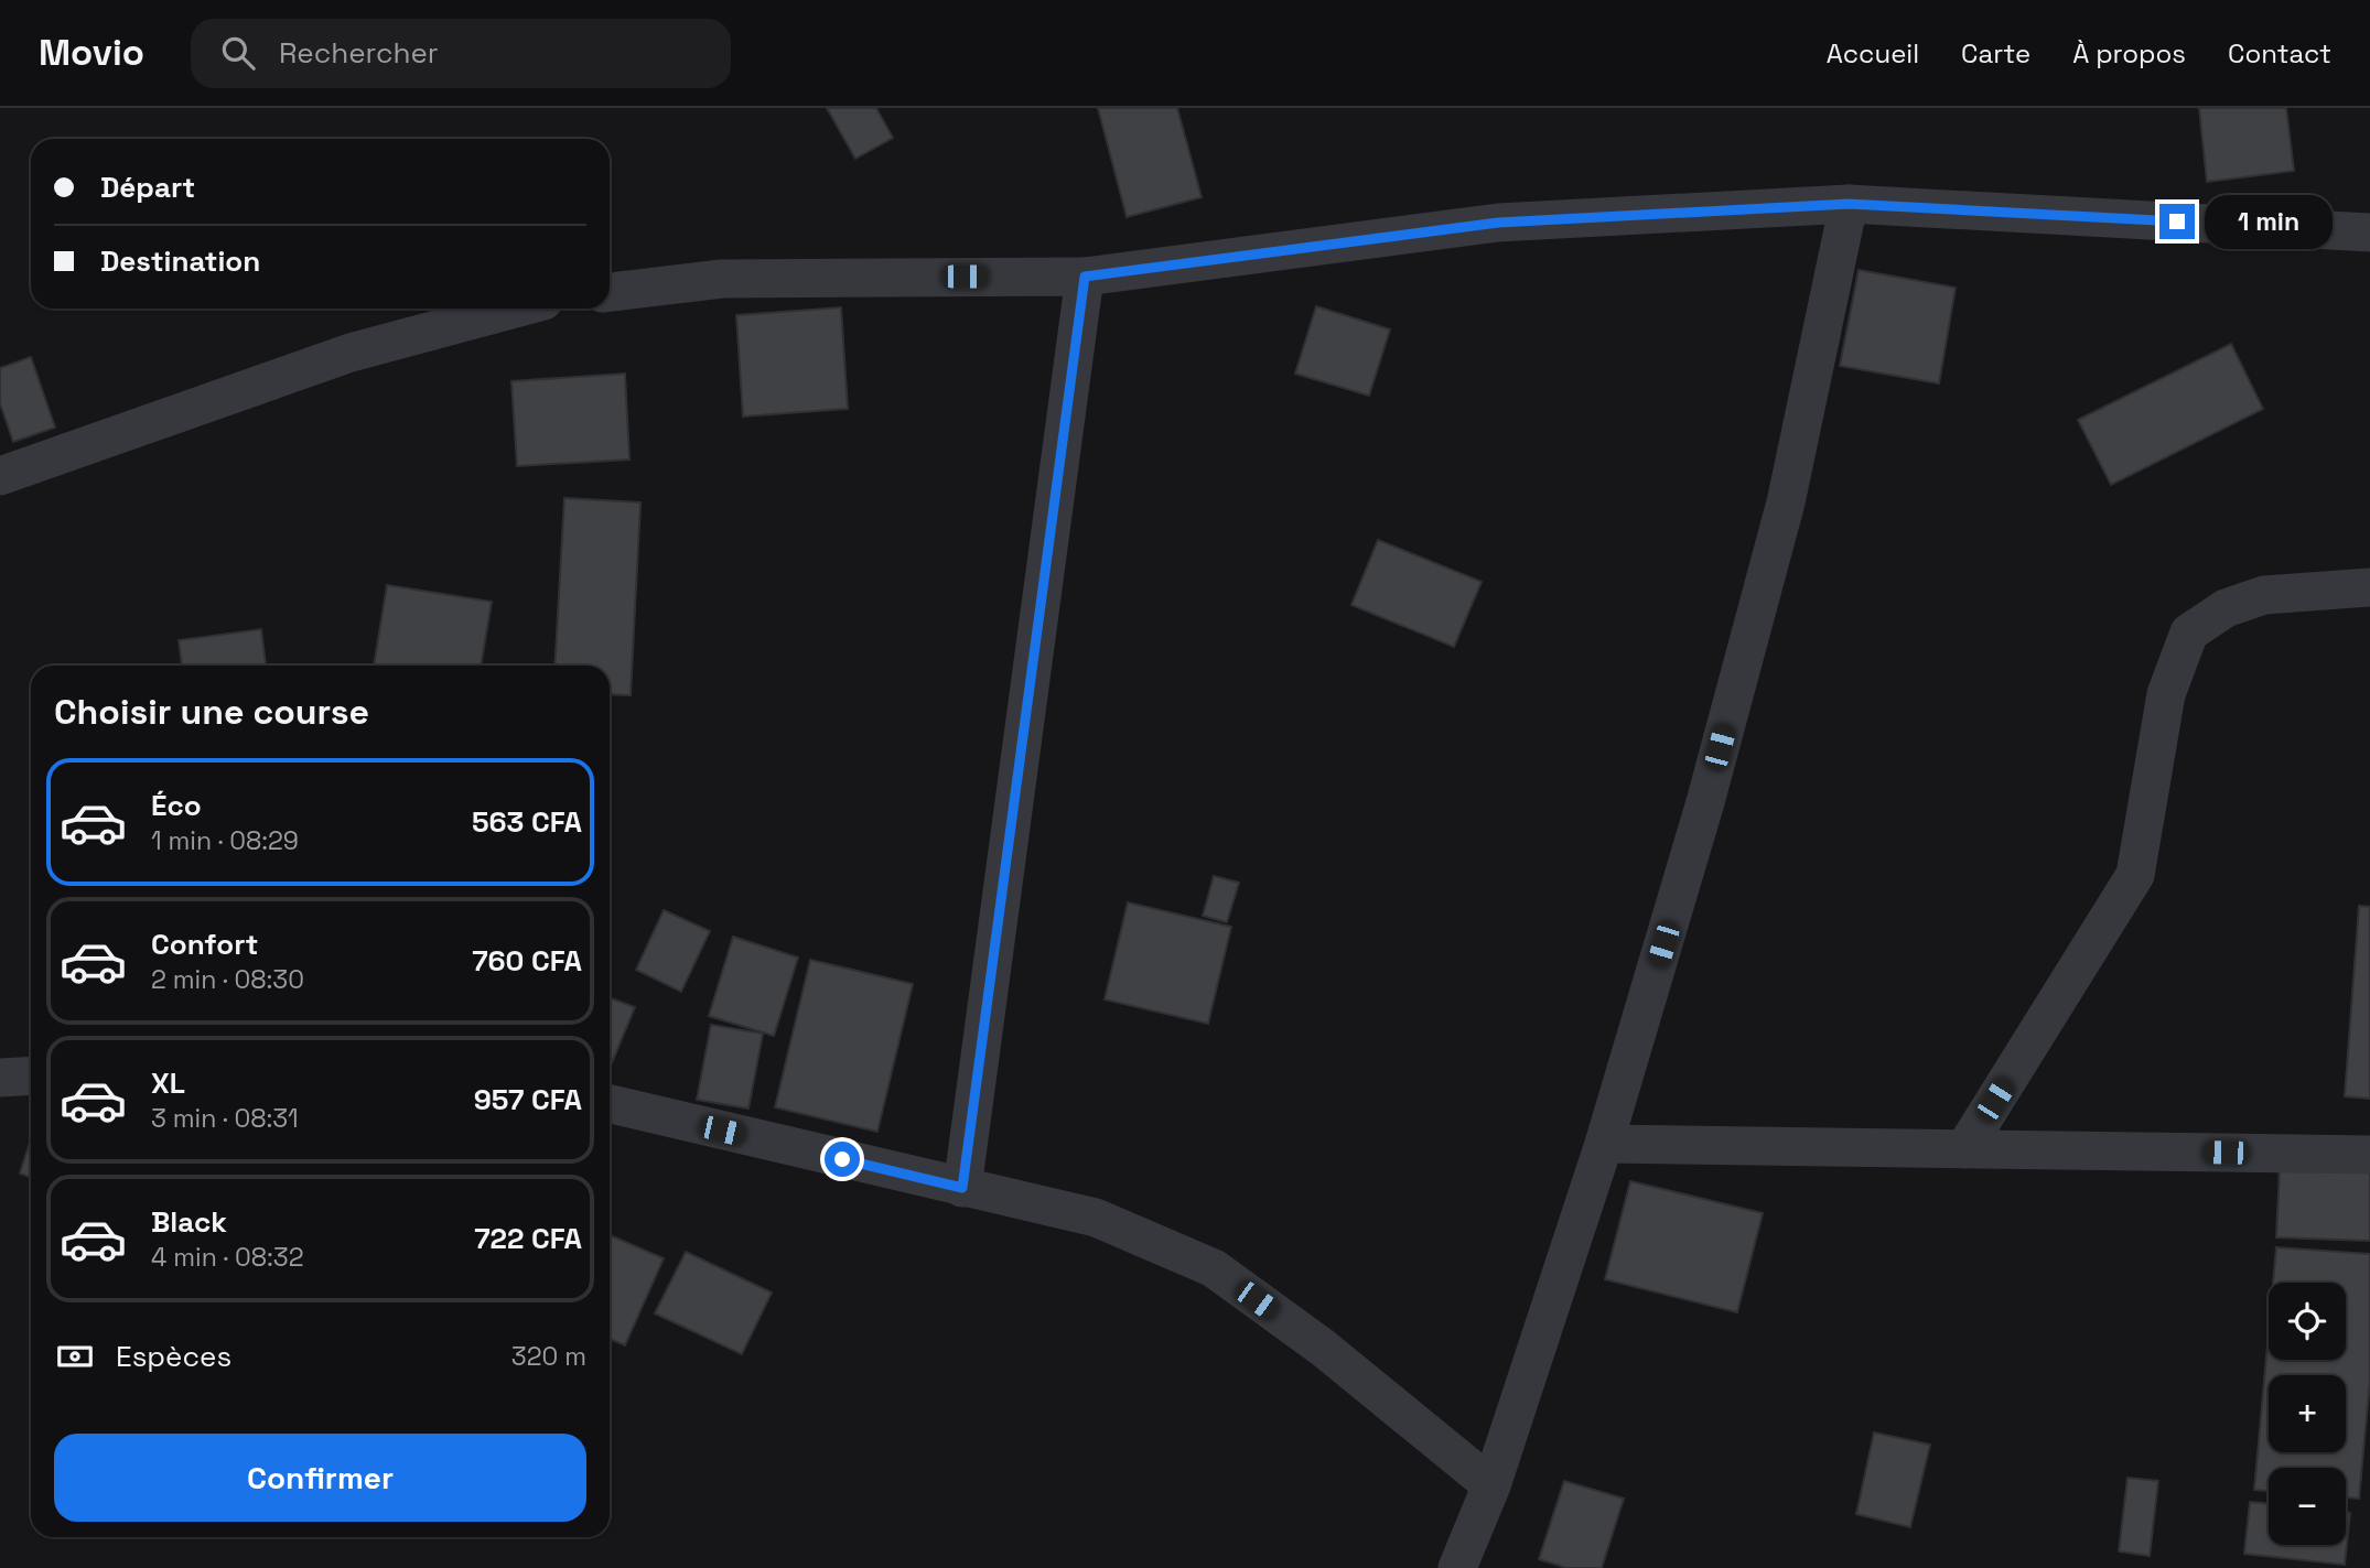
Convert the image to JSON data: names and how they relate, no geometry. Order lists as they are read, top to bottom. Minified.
{"page":{"header":"Movio","search":"Rechercher","nav":["Accueil","Carte","À propos","Contact"],"banner":["Départ","Destination"],"bubble":"1 min","heading":"Choisir une course","list":[{"name":"Éco","note":"1 min · 08:29","value":"563 CFA"},{"name":"Confort","note":"2 min · 08:30","value":"760 CFA"},{"name":"XL","note":"3 min · 08:31","value":"957 CFA"},{"name":"Black","note":"4 min · 08:32","value":"722 CFA"}],"map_buttons":["+","−"],"pay":["Espèces","320 m"],"buttons":"Confirmer"}}
